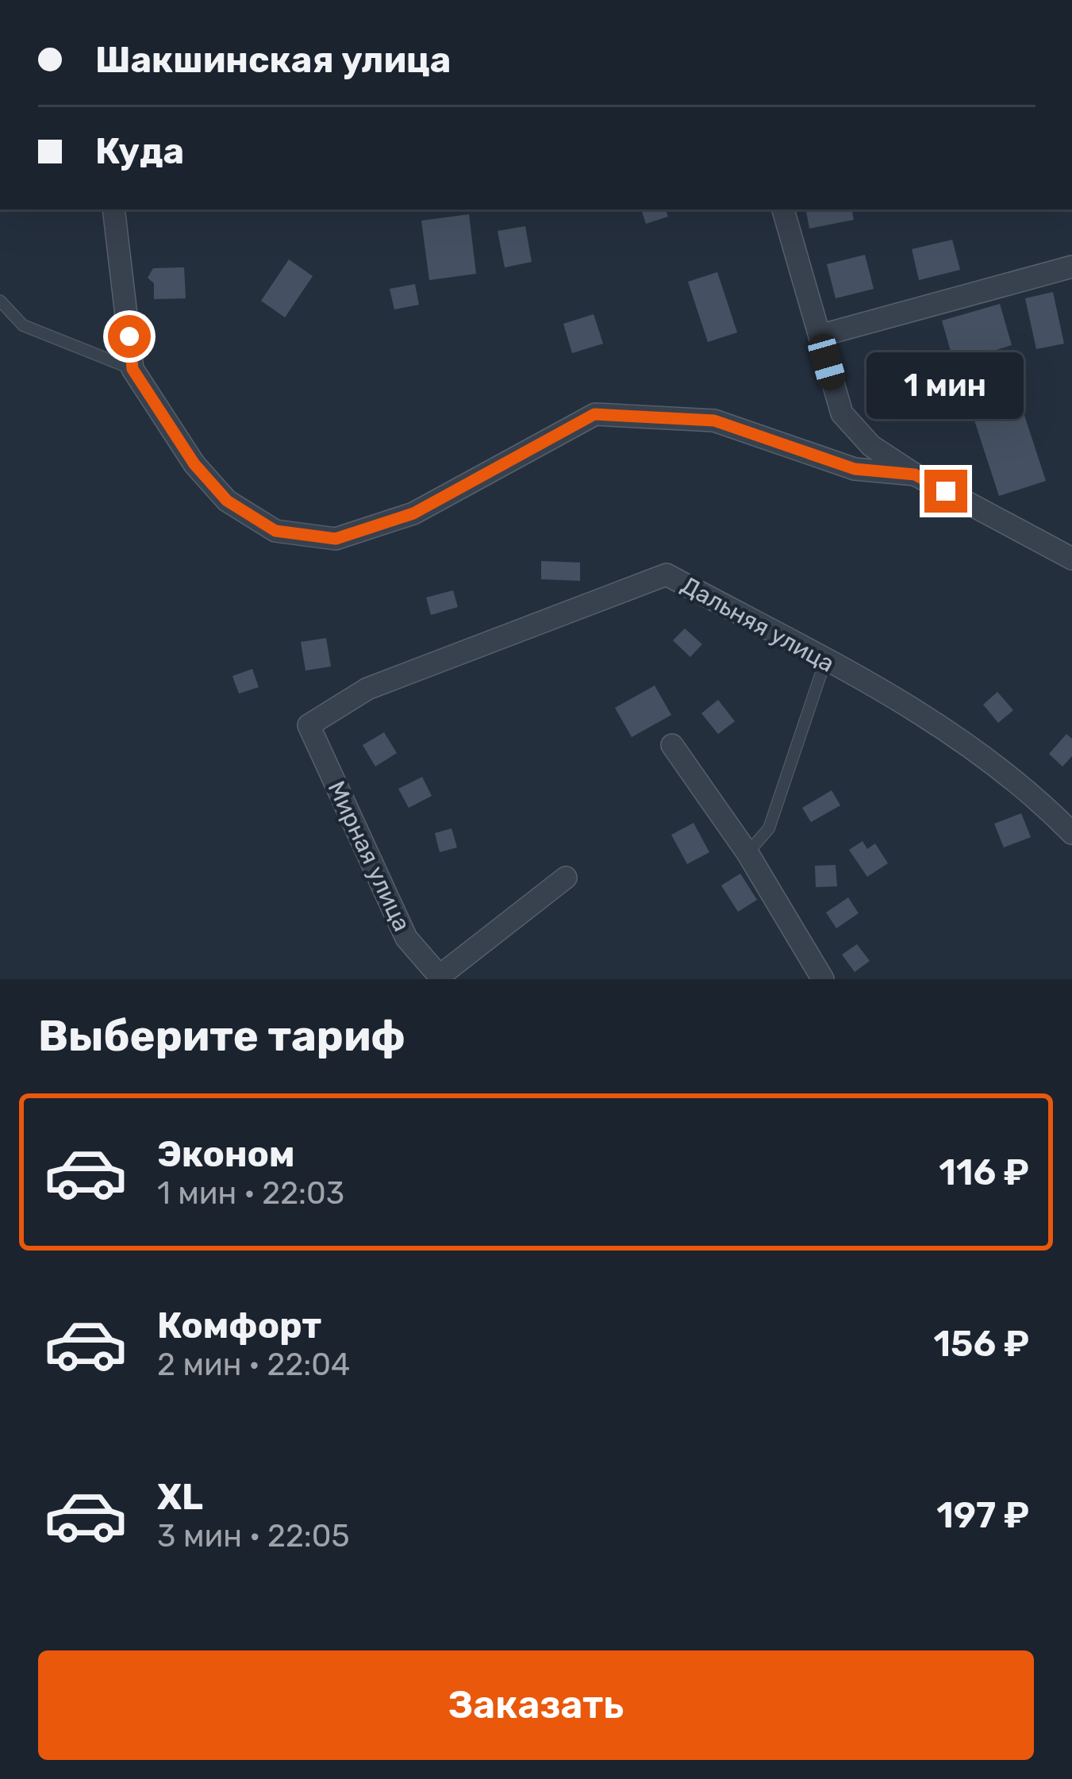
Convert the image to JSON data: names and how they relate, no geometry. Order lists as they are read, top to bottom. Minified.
{"streets":{"street":["Дальняя улица","Мирная улица"]},"crossings":[["Дальняя улица","Мирная улица"]],"page":{"banner":["Шакшинская улица","Куда"],"bubble":"1 мин","heading":"Выберите тариф","list":[{"name":"Эконом","note":"1 мин · 22:03","value":"116 ₽"},{"name":"Комфорт","note":"2 мин · 22:04","value":"156 ₽"},{"name":"XL","note":"3 мин · 22:05","value":"197 ₽"}],"buttons":"Заказать"}}
